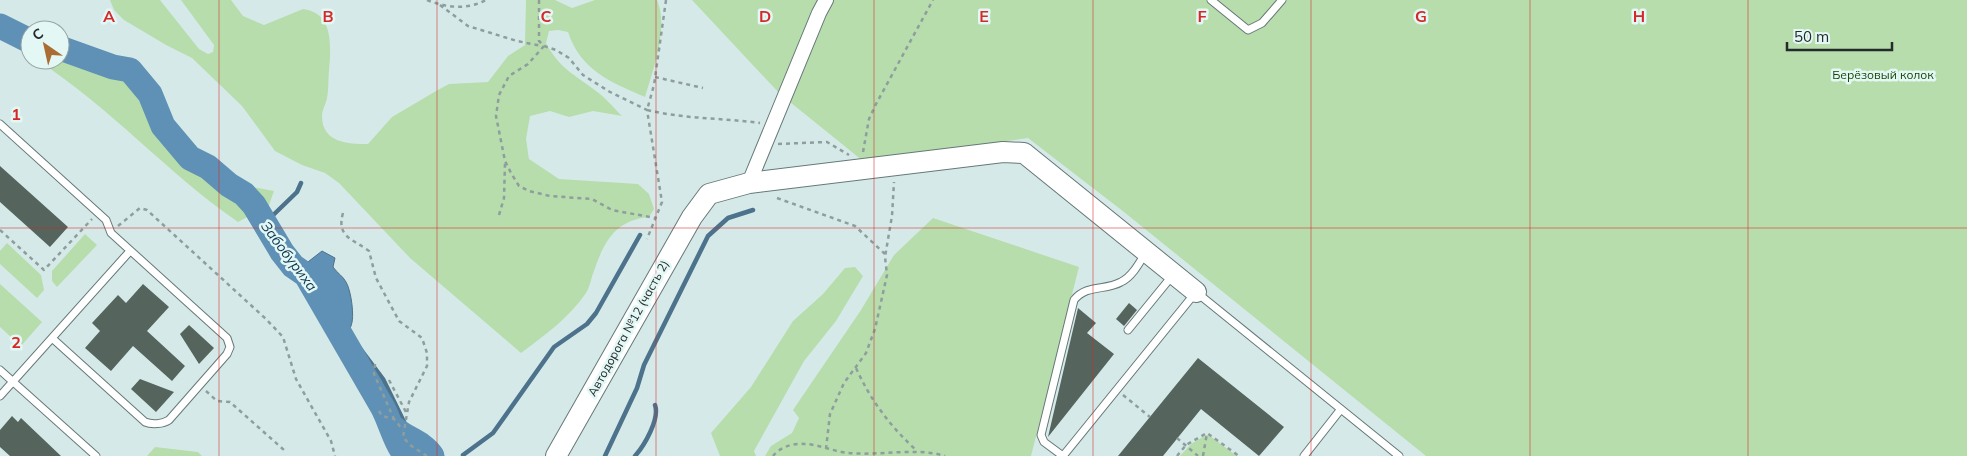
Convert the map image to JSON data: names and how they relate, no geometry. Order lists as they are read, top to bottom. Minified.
{"streets":{"street":["Автодорога №12 (часть 2)"]},"water":["Забобуриха"],"parks":["Берёзовый колок"],"scale_bar":"50 m","north":"top left","grid":{"columns":["A","B","C","D","E","F","G","H"],"rows":["1","2"]}}
